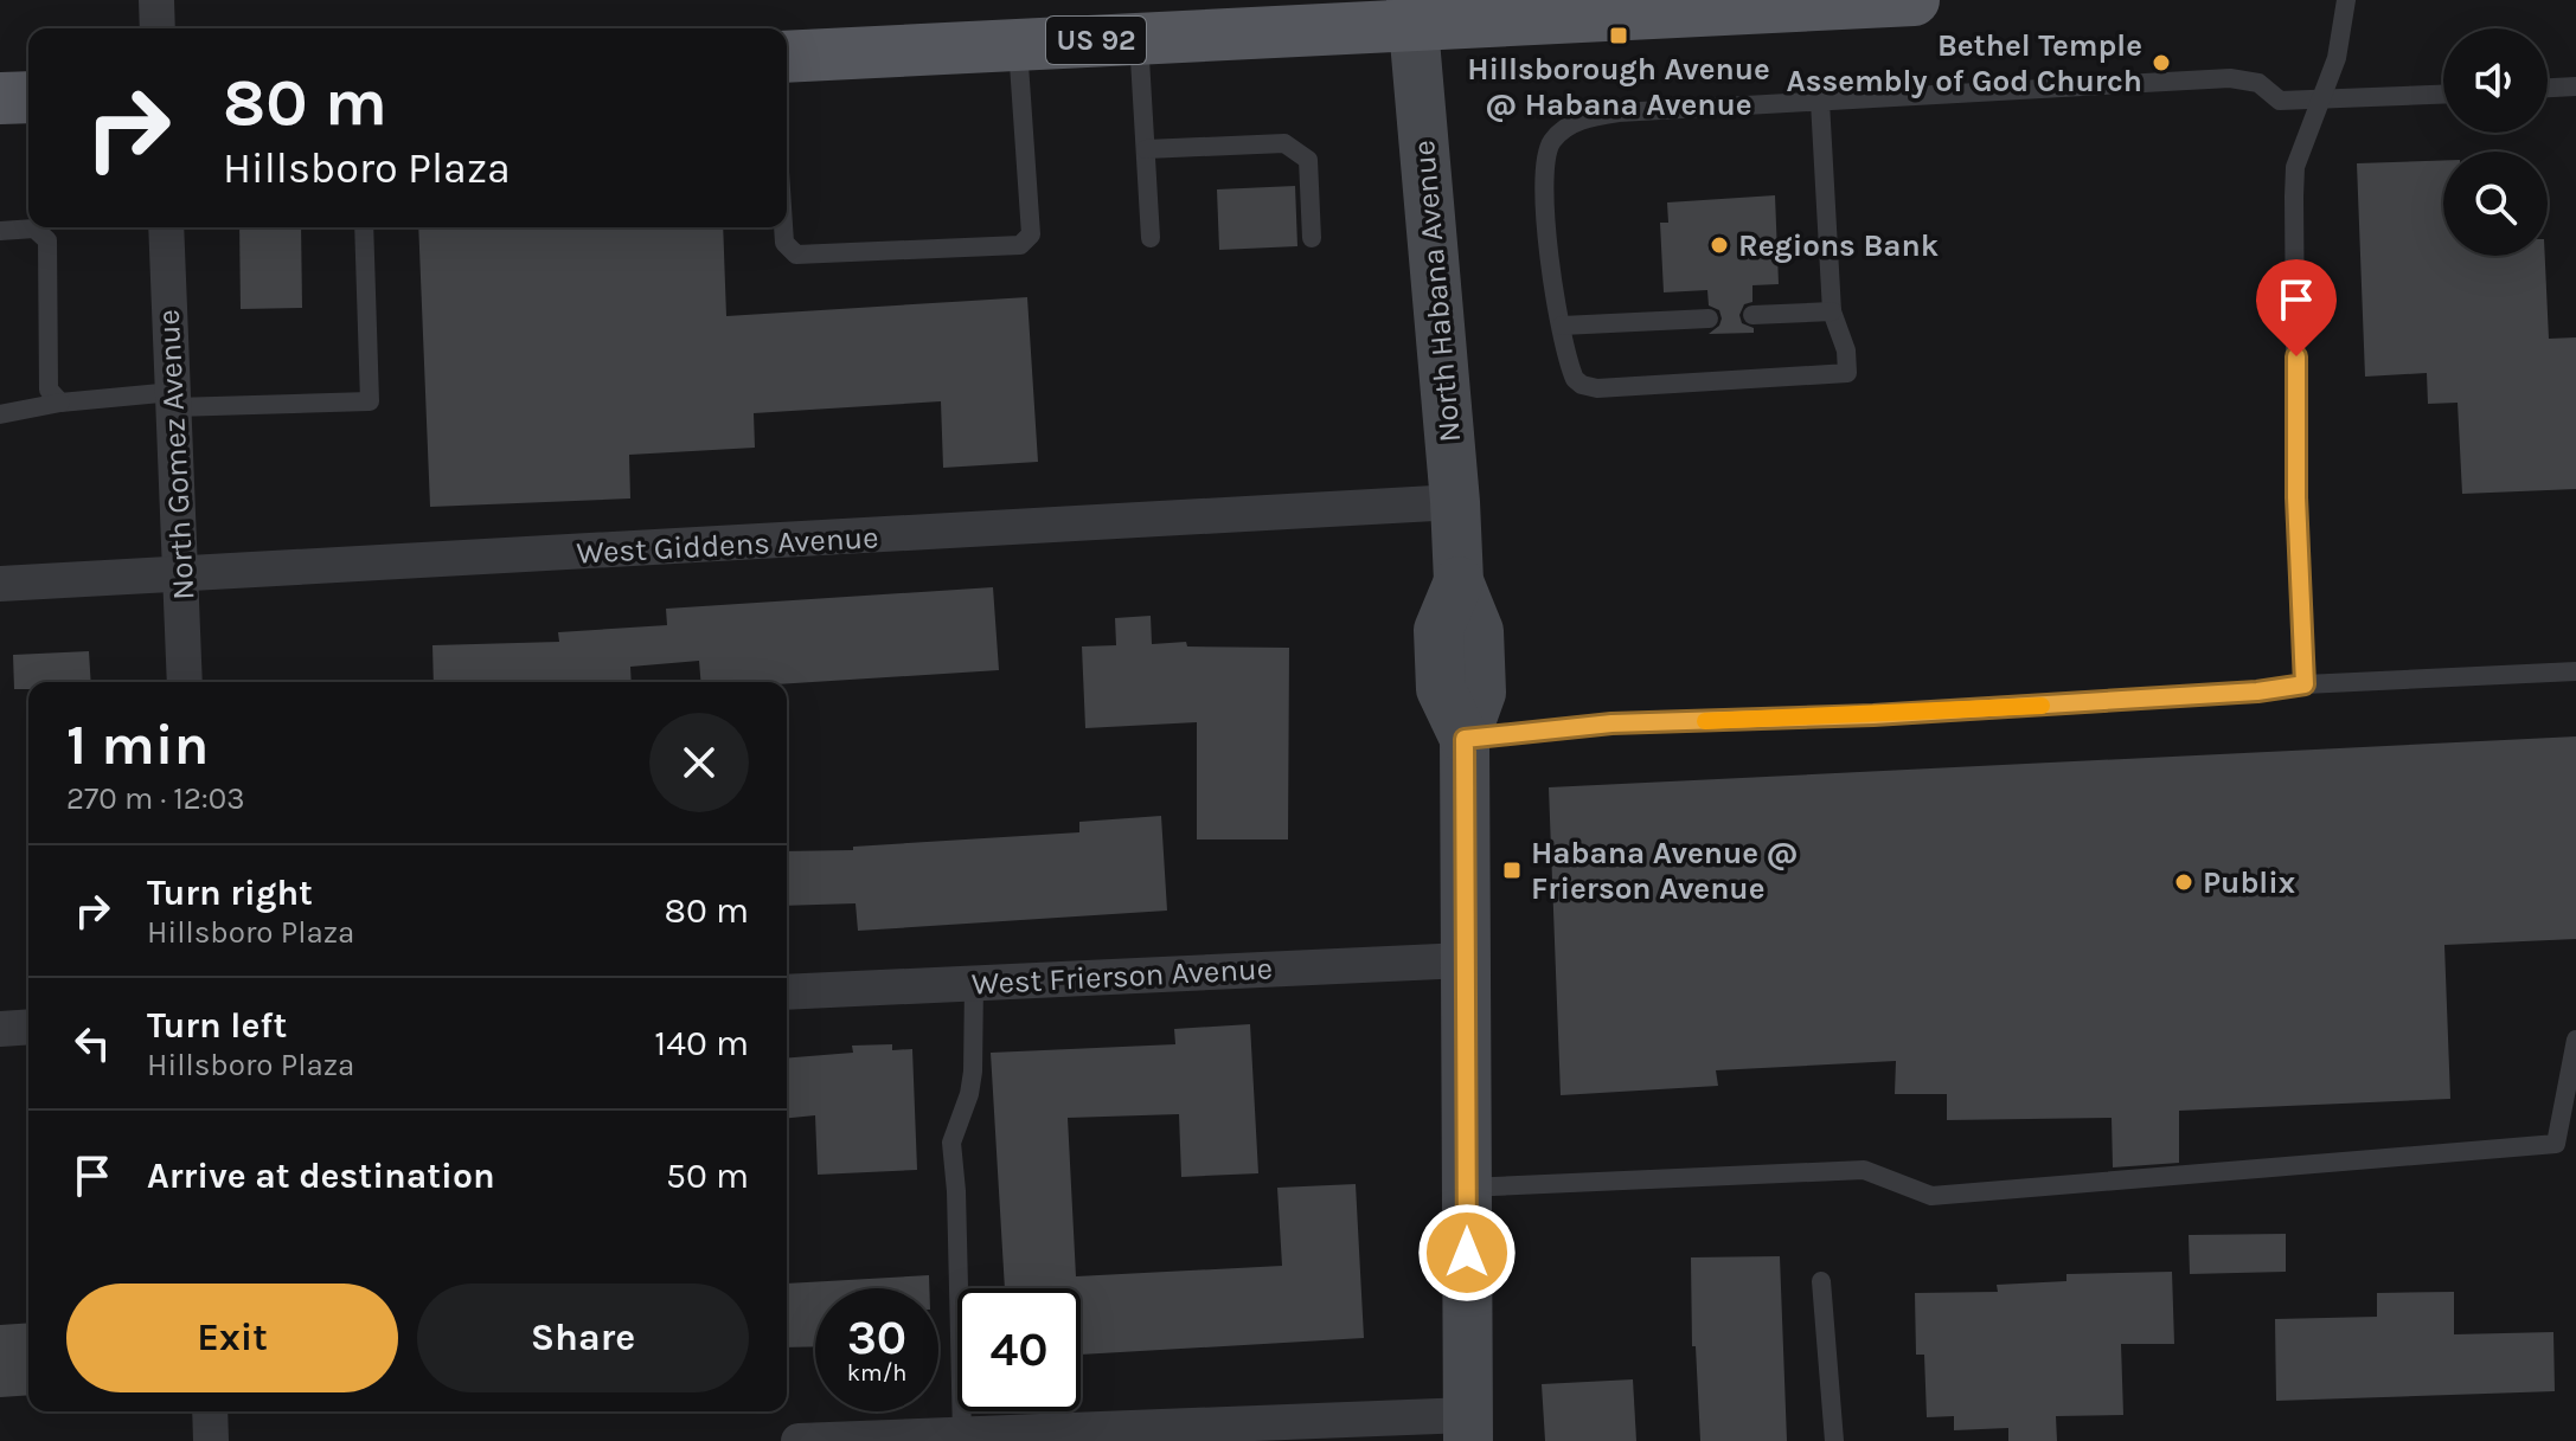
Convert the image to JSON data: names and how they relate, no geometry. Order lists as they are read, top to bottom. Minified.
{"streets":{"main road":["US 92"],"street":["North Habana Avenue","North Gomez Avenue","West Giddens Avenue","West Frierson Avenue"]},"crossings":[["US 92","North Habana Avenue"],["North Habana Avenue","West Giddens Avenue"],["North Habana Avenue","West Frierson Avenue"],["North Gomez Avenue","West Giddens Avenue"]],"places":{"transit":["Hillsborough Avenue @ Habana Avenue","Habana Avenue @ Frierson Avenue"],"other":["Bethel Temple Assembly of God Church","Regions Bank","Publix"]},"page":{"turn":["80 m","Hillsboro Plaza"],"heading":["1 min","270 m · 12:03"],"list":[{"name":"Turn right","note":"Hillsboro Plaza","value":"80 m"},{"name":"Turn left","note":"Hillsboro Plaza","value":"140 m"},{"name":"Arrive at destination","value":"50 m"}],"buttons":["Exit","Share"],"speed":"30 km/h","limit":"40"}}
